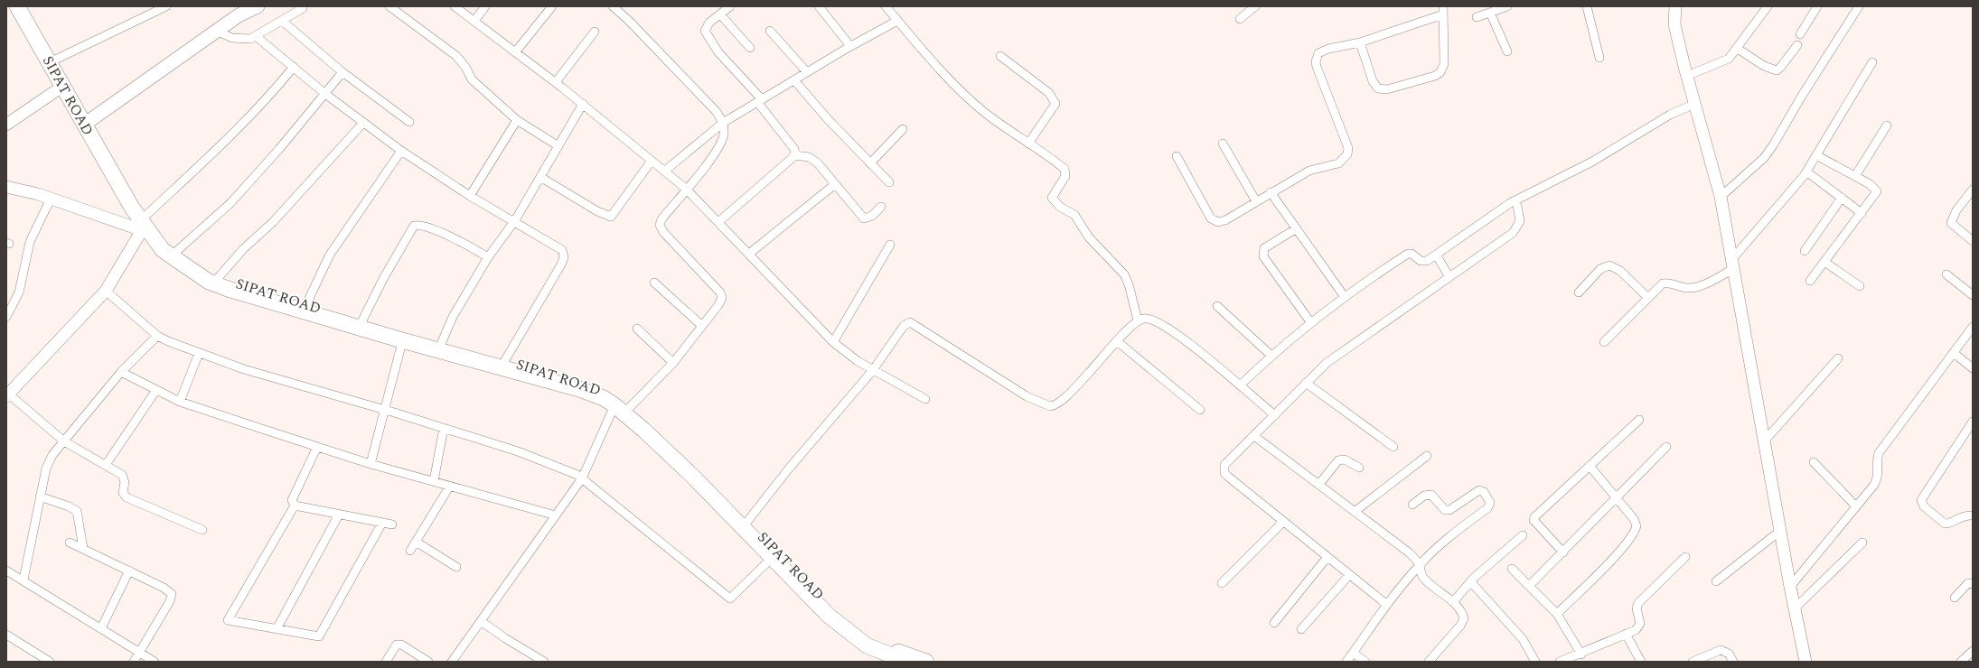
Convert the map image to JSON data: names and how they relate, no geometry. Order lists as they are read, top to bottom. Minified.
{"streets":{"highway":["SIPAT ROAD"]}}
